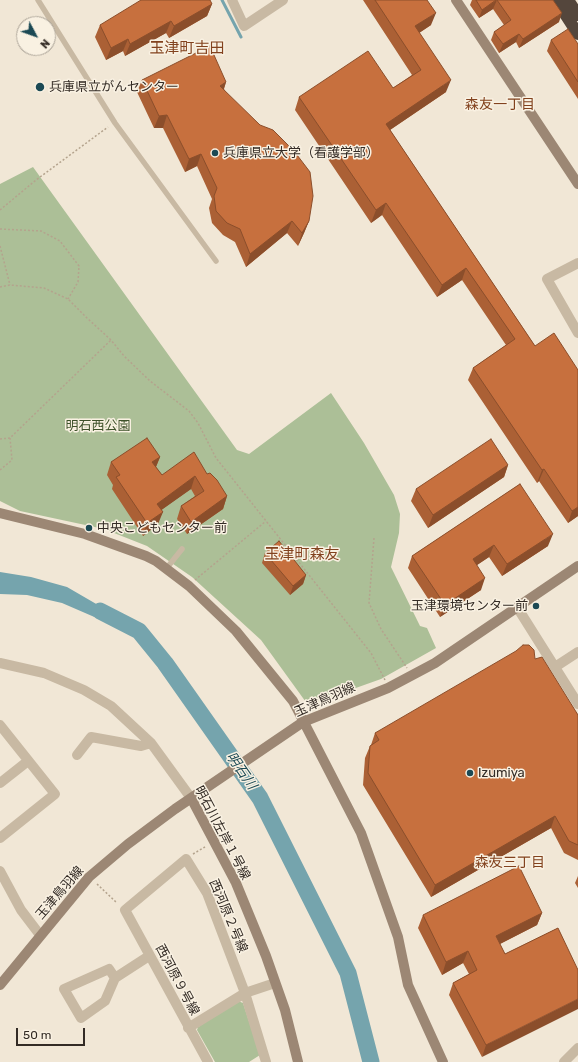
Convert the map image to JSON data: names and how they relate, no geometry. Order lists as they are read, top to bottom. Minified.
{"streets":{"street":["玉津鳥羽線","明石川左岸１号線","西河原２号線","西河原９号線"]},"crossings":[["玉津鳥羽線","明石川左岸１号線"]],"districts":["玉津町吉田","森友一丁目","玉津町森友","森友三丁目"],"water":["明石川"],"parks":["明石西公園"],"places":["兵庫県立がんセンター","兵庫県立大学（看護学部）","中央こどもセンター前","玉津環境センター前","Izumiya"],"scale_bar":"50 m","north":"bottom right"}
